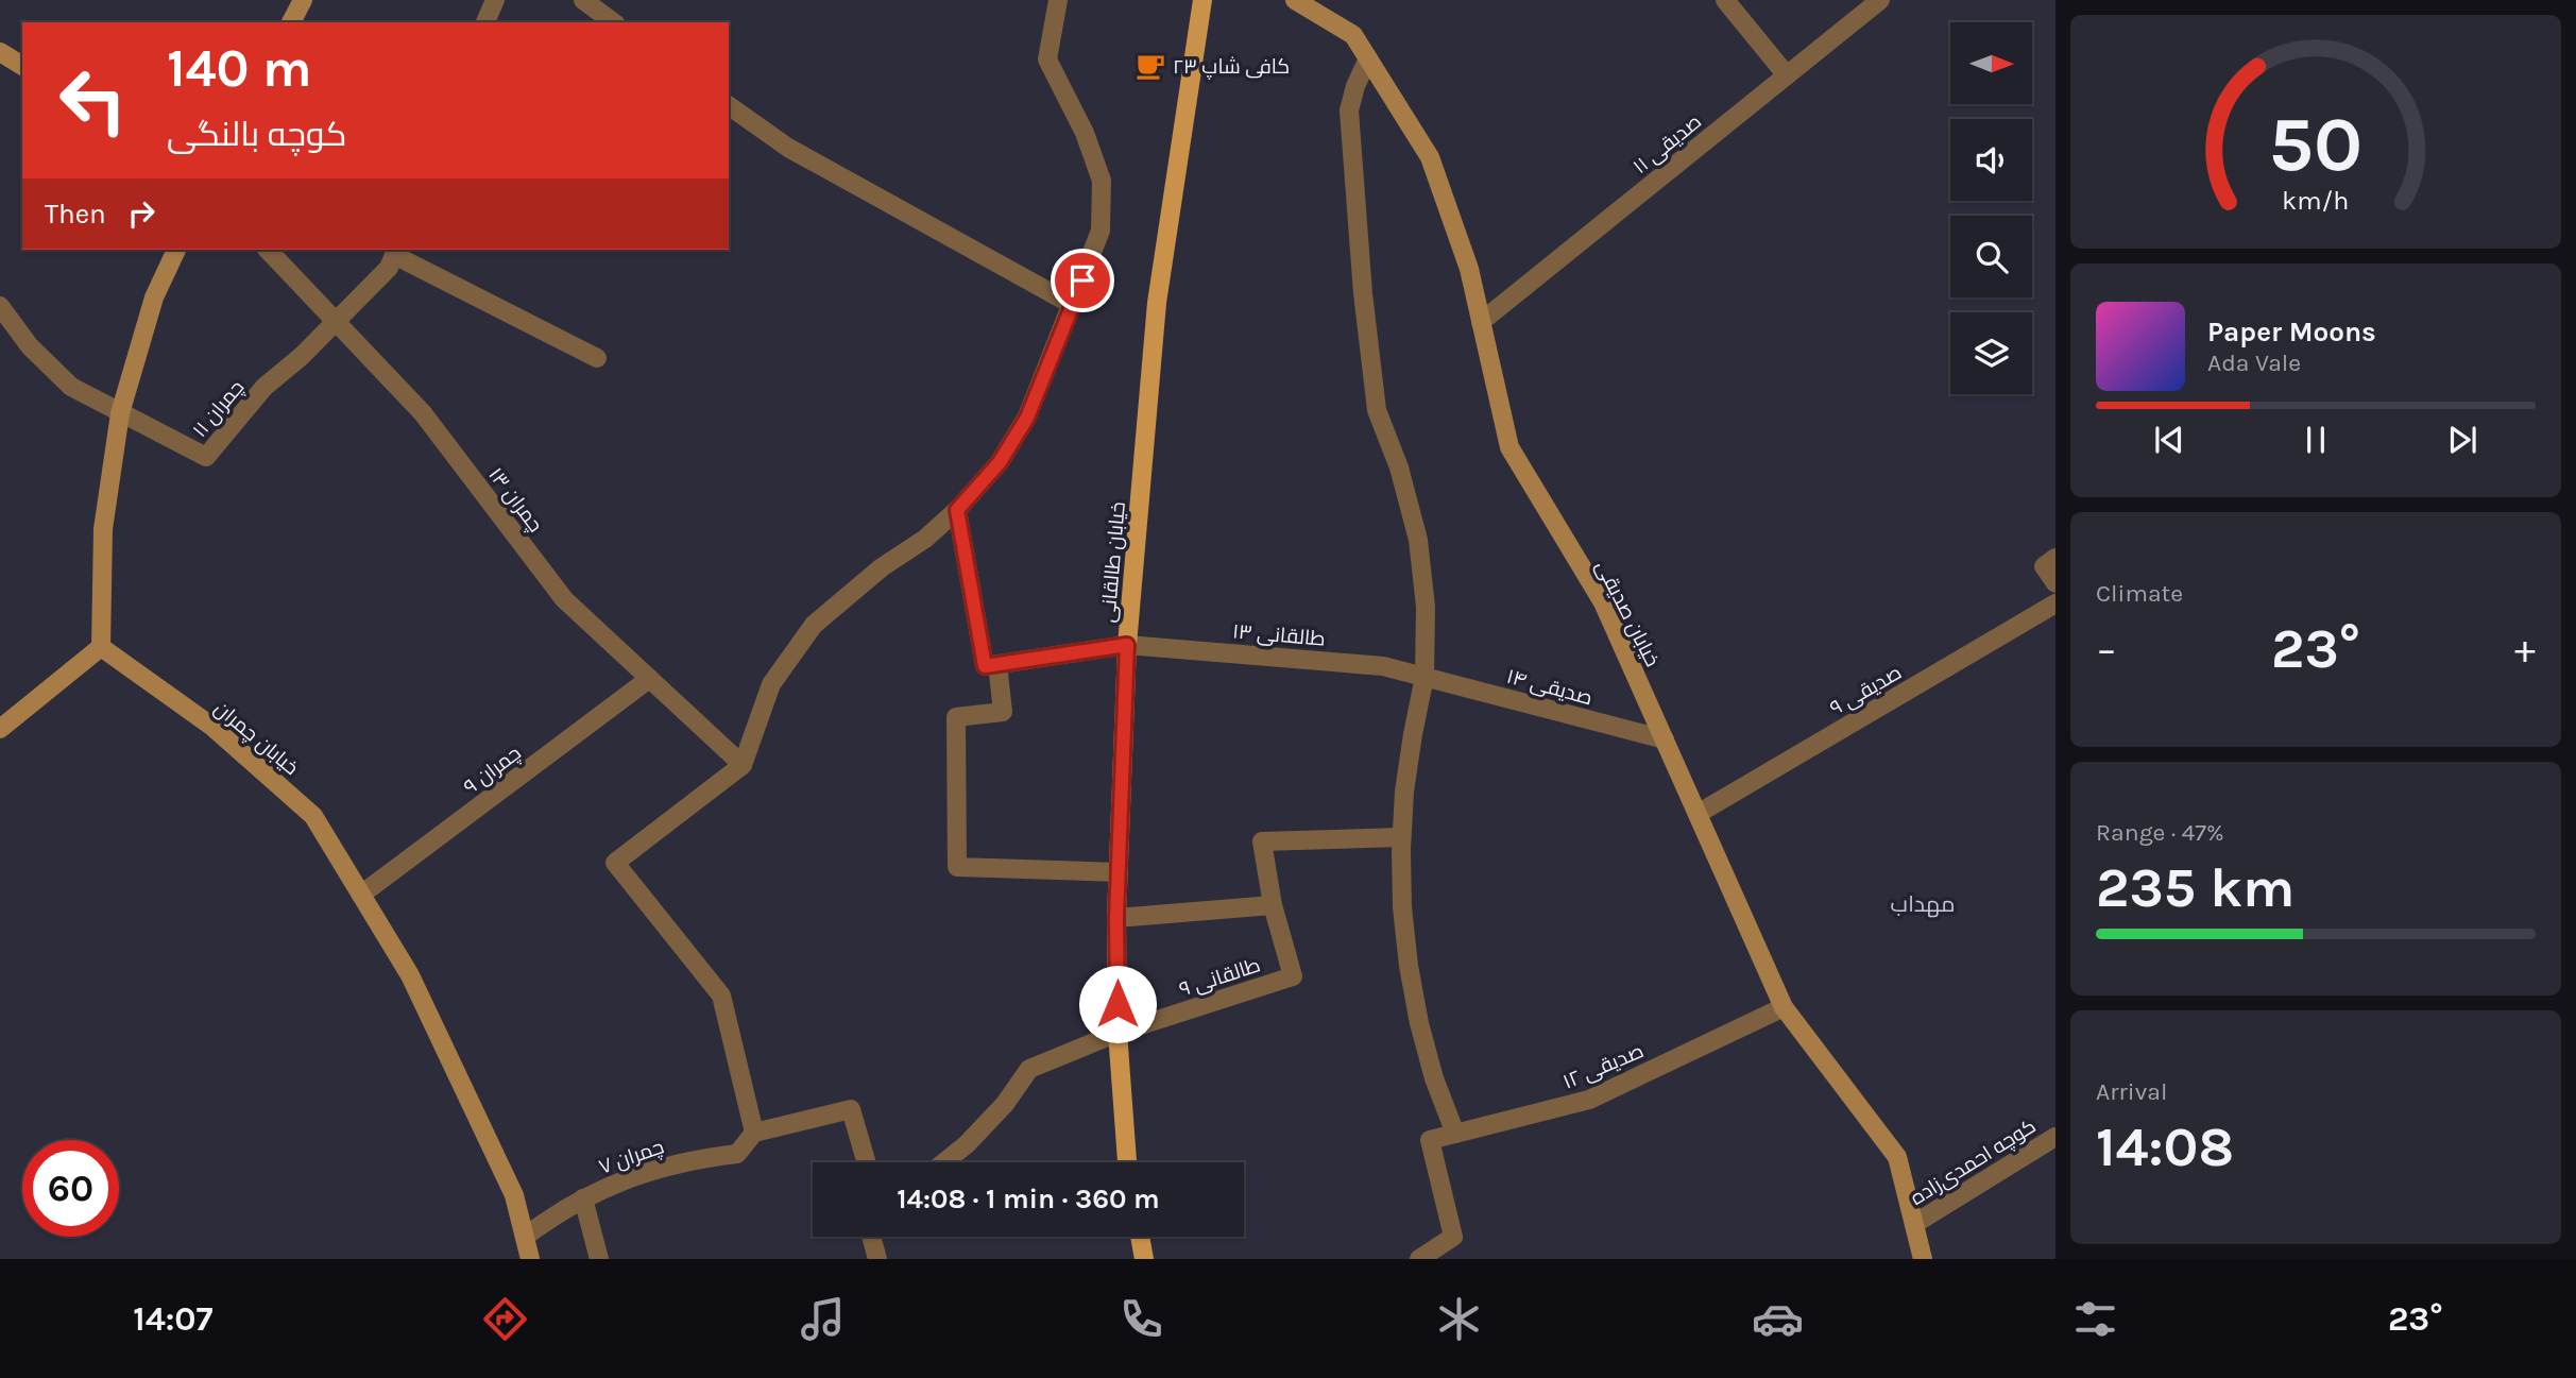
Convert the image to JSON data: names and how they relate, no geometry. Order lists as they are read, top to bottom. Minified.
{"streets":{"main road":["خیابان طالقانی"],"street":["صدیقی ۱۱","چمران ۱۱","چمران ۱۳","خیابان صدیقی","طالقانی ۱۳","صدیقی ۱۴","صدیقی ۹","خیابان چمران","چمران ۹","طالقانی ۹","صدیقی ۱۲","چمران ۷","کوچه احمدی‌زاده"]},"crossings":[["صدیقی ۱۱","خیابان صدیقی"],["چمران ۱۱","چمران ۱۳"],["چمران ۱۳","چمران ۹"],["خیابان طالقانی","طالقانی ۱۳"],["خیابان طالقانی","طالقانی ۹"],["خیابان صدیقی","صدیقی ۱۴"],["خیابان صدیقی","صدیقی ۹"],["خیابان صدیقی","صدیقی ۱۲"],["خیابان صدیقی","کوچه احمدی‌زاده"],["طالقانی ۱۳","صدیقی ۱۴"],["خیابان چمران","چمران ۹"],["خیابان چمران","چمران ۷"]],"districts":["مهداب"],"places":{"cafe":["کافی شاپ ۲۳"]},"north":"right","page":{"turn":["140 m","کوچه بالنگی"],"then":"Then","song":["Paper Moons","Ada Vale"],"tile":["Climate",["Range · 47%","235 km"],["Arrival","14:08"]],"heat":["−","23°","+"],"limit":"60","trip":"14:08 · 1 min · 360 m","tabs":["14:07","23°"],"gauge":["50","km/h"]}}
